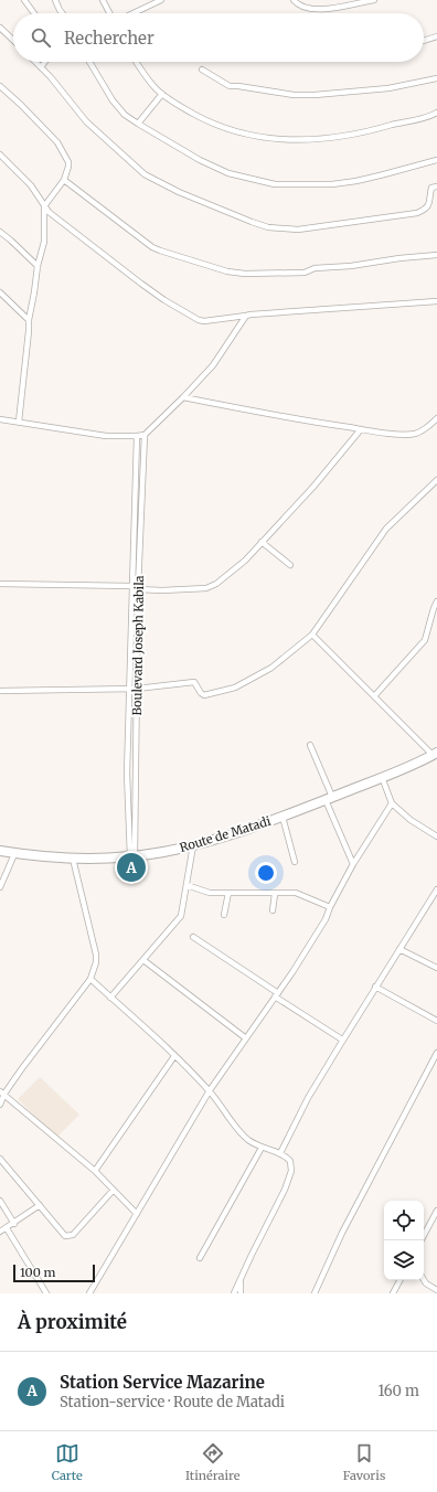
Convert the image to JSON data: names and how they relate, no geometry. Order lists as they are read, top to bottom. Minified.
{"streets":{"highway":["Route de Matadi"],"street":["Boulevard Joseph Kabila"]},"crossings":[["Boulevard Joseph Kabila","Route de Matadi"]],"scale_bar":"100 m","page":{"search":"Rechercher","pins":"A","scale":"100 m","heading":"À proximité","list":[{"mark":"A","name":"Station Service Mazarine","note":"Station-service · Route de Matadi","value":"160 m"}],"nav":["Carte","Itinéraire","Favoris"]}}
